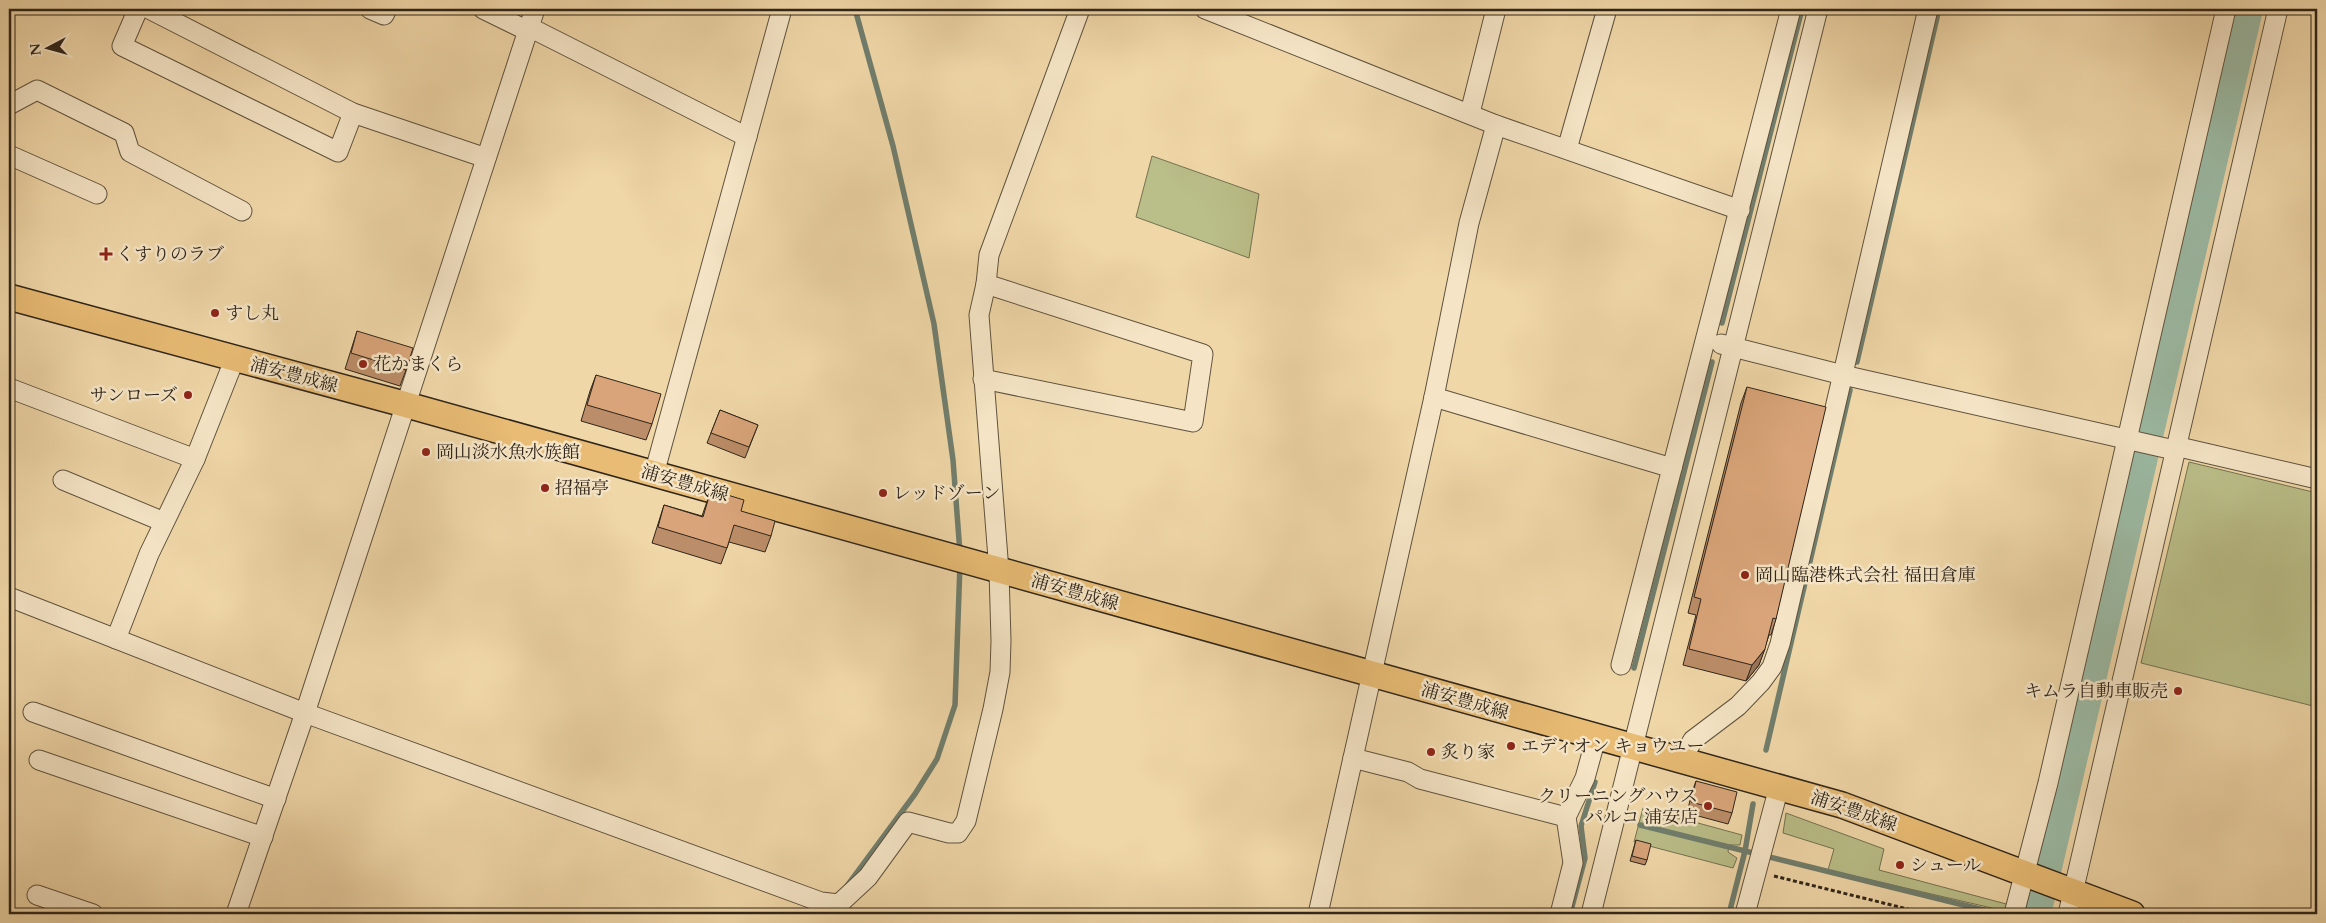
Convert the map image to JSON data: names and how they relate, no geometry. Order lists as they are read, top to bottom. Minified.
{"streets":{"main road":["浦安豊成線"]},"places":{"health":["くすりのラブ"],"other":["すし丸","花かまくら","サンローズ","岡山淡水魚水族館","招福亭","レッドゾーン","岡山臨港株式会社 福田倉庫","キムラ自動車販売","エディオン キョウユー","炙り家","クリーニングハウス パルコ 浦安店","シュール"]},"north":"left"}
